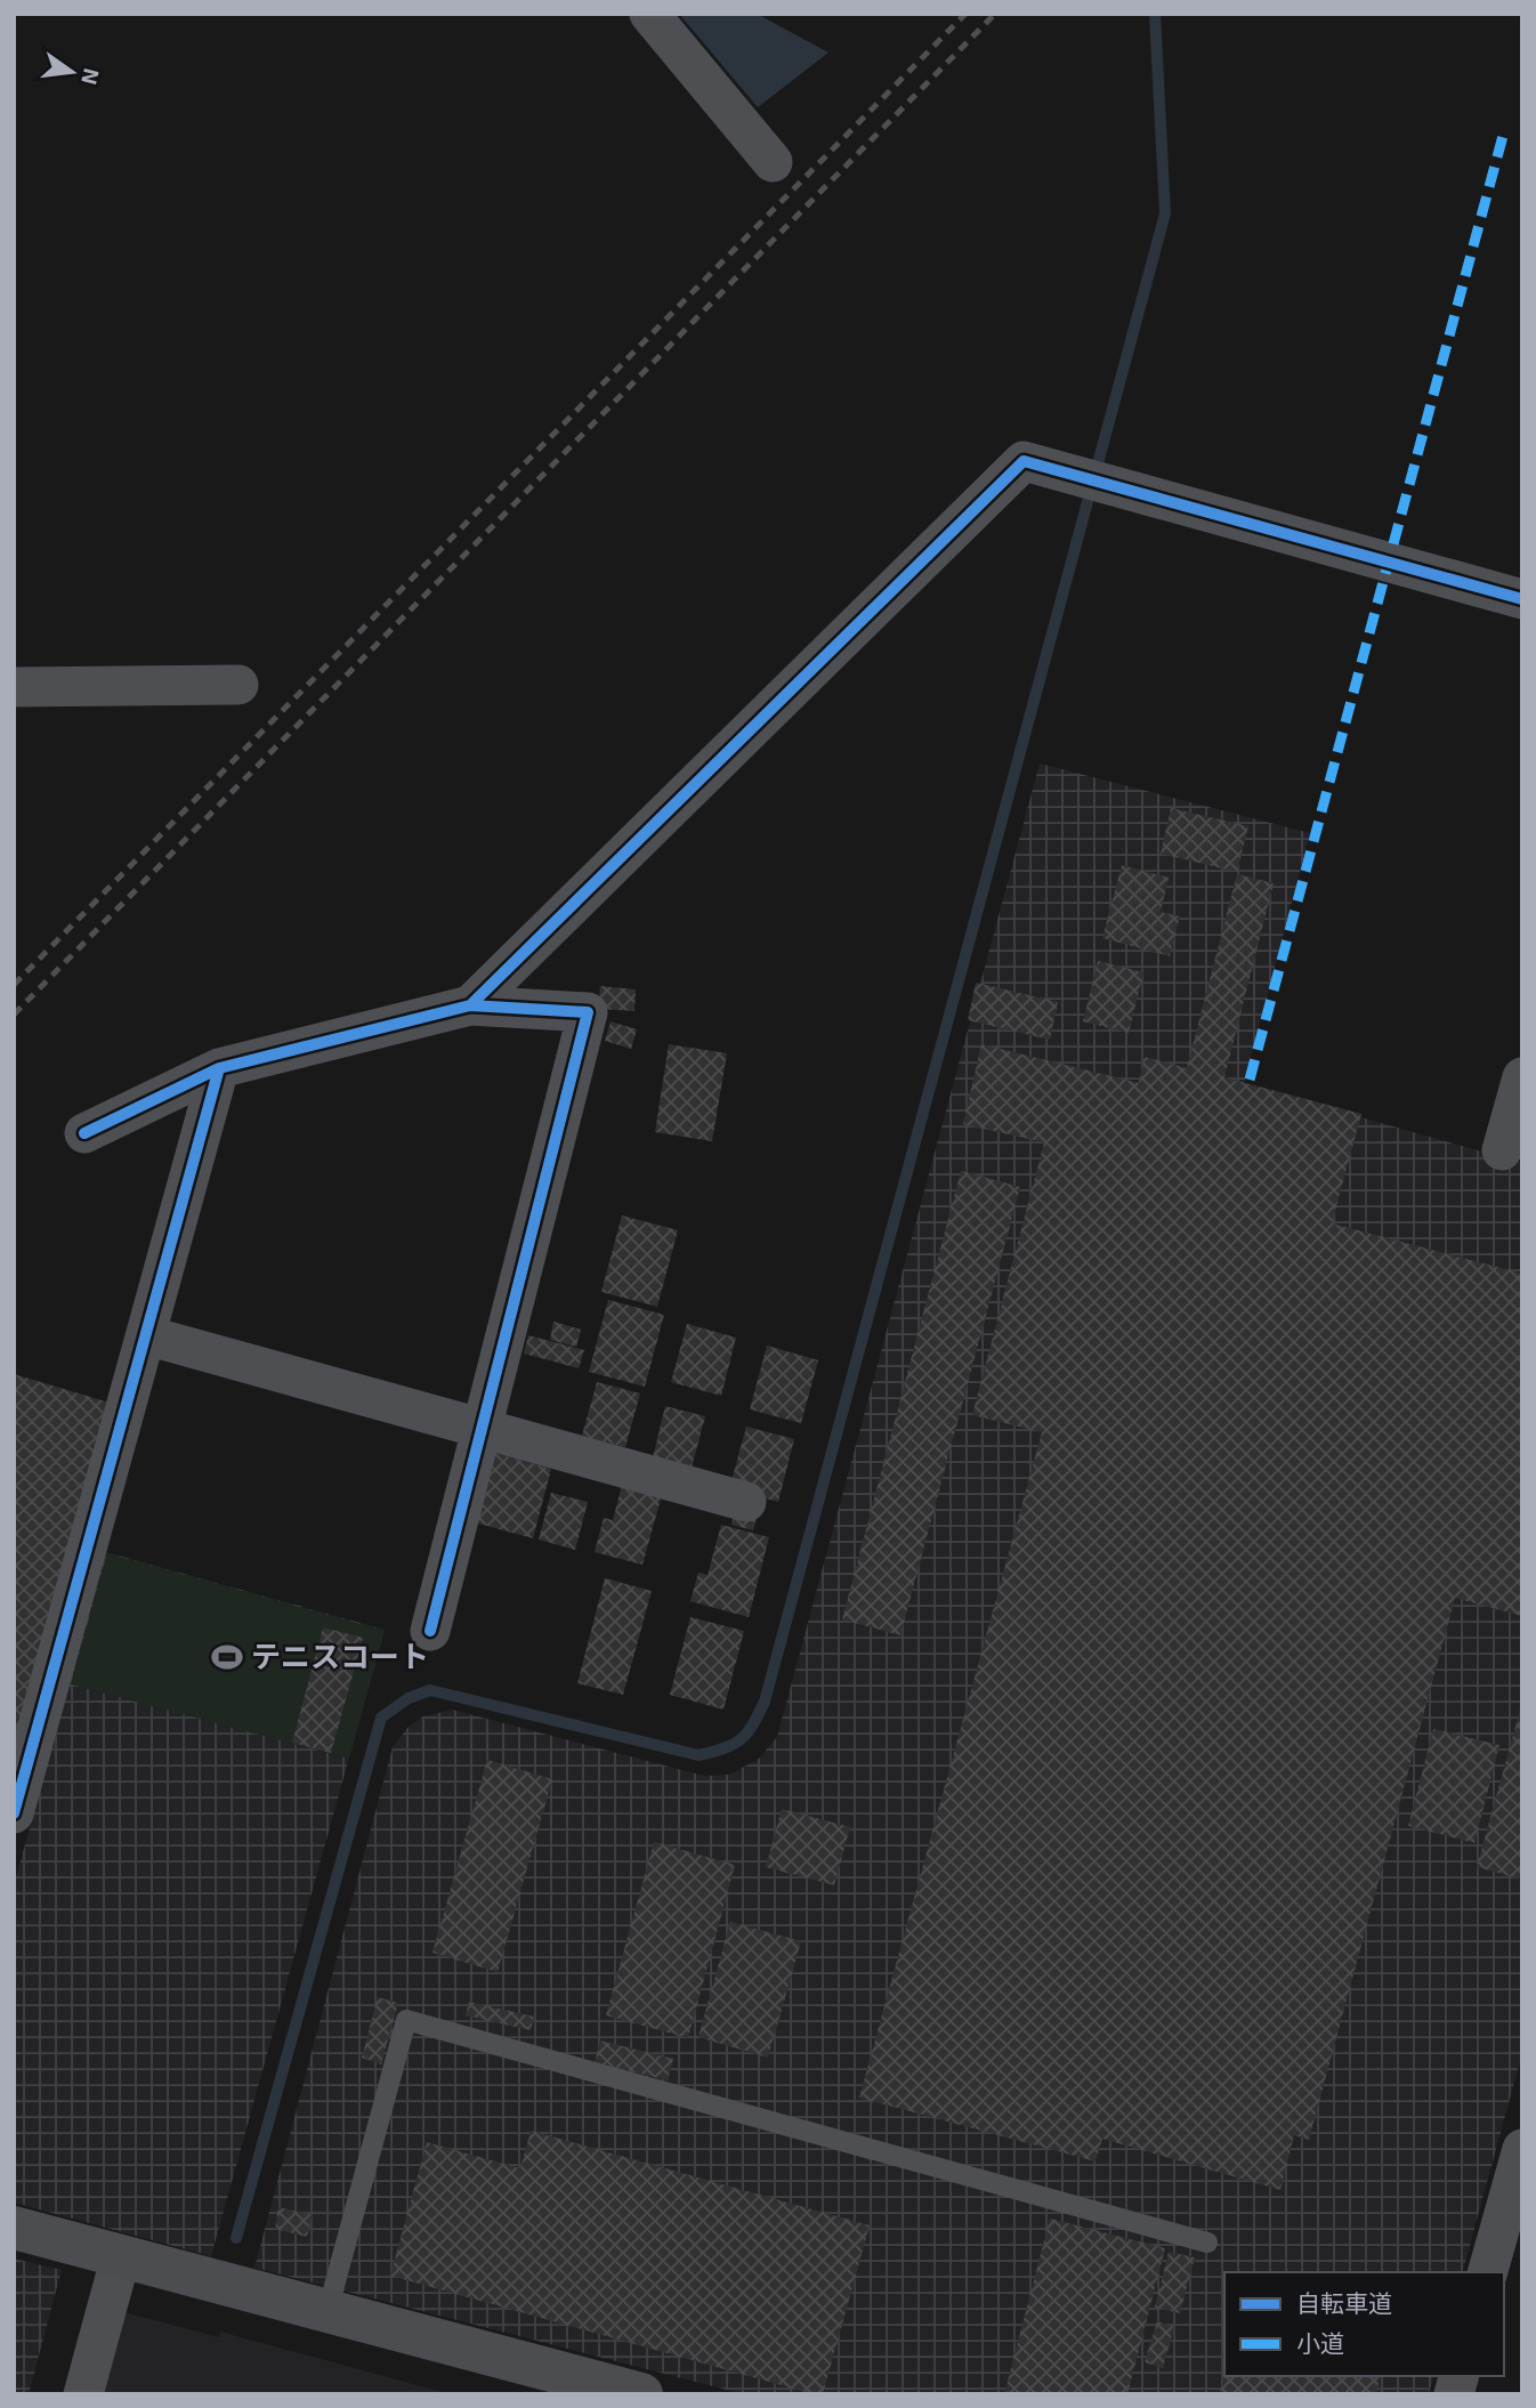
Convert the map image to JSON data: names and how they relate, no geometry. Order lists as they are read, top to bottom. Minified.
{"places":{"sports":["テニスコート"]},"legend":["自転車道","小道"],"north":"right"}
